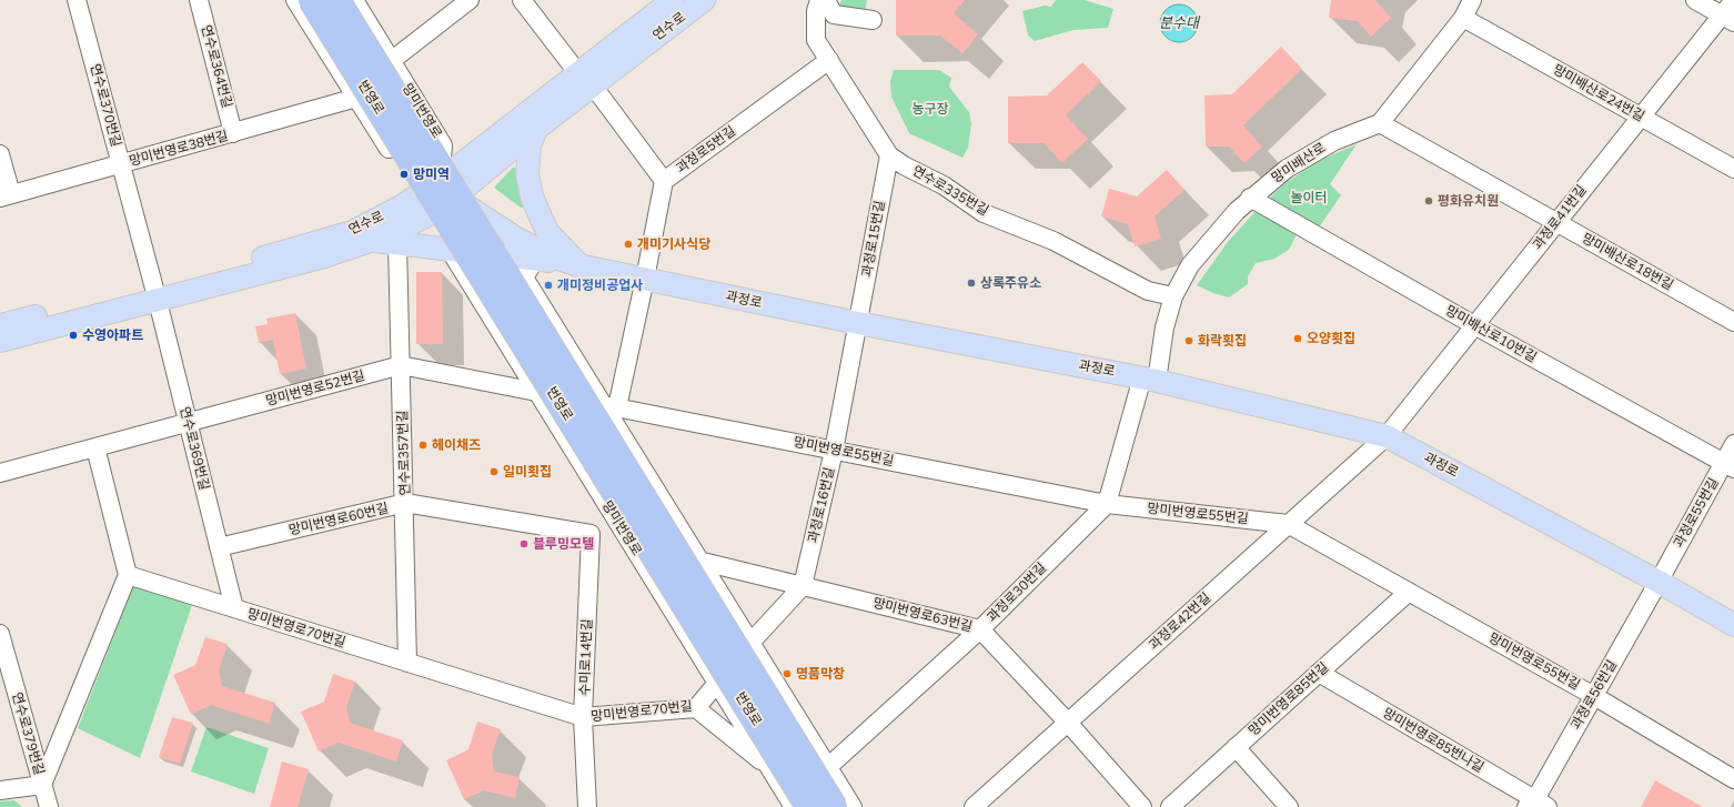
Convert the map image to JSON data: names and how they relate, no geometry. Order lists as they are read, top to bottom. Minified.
{"streets":{"highway":["번영로"],"main road":["연수로","과정로"],"street":["연수로364번길","망미배산로24번길","연수로370번길","망미번영로","망미번영로38번길","과정로5번길","망미배산로","연수로335번길","과정로41번길","과정로15번길","망미배산로18번길","망미배산로10번길","망미번영로52번길","연수로369번길","망미번영로55번길","연수로357번길","과정로16번길","과정로55번길","망미번영로60번길","과정로30번길","망미번영로63번길","과정로42번길","망미번영로70번길","수미로14번길","과정로56번길","망미번영로85번길","연수로379번길","망미번영로85번나길"]},"crossings":[["연수로","연수로370번길"],["연수로","망미번영로"],["연수로","망미번영로38번길"],["연수로","과정로"],["연수로","연수로369번길"],["연수로364번길","망미번영로38번길"],["망미배산로24번길","과정로41번길"],["번영로","망미번영로"],["번영로","과정로30번길"],["연수로370번길","망미번영로38번길"],["연수로370번길","연수로369번길"],["망미번영로","망미번영로38번길"],["망미번영로","과정로"],["망미번영로","망미번영로52번길"],["망미번영로","망미번영로55번길"],["망미번영로","과정로30번길"],["망미번영로","망미번영로63번길"],["망미번영로","망미번영로70번길"],["망미번영로38번길","과정로"],["과정로5번길","연수로335번길"],["과정로5번길","과정로"],["과정로5번길","망미번영로55번길"],["망미배산로","연수로335번길"],["망미배산로","망미배산로18번길"],["망미배산로","과정로"],["망미배산로","망미배산로10번길"],["망미배산로","과정로30번길"],["연수로335번길","과정로15번길"],["과정로41번길","망미배산로18번길"],["과정로41번길","과정로"],["과정로41번길","망미배산로10번길"],["과정로41번길","과정로42번길"],["과정로15번길","과정로"],["과정로15번길","과정로16번길"],["과정로","과정로16번길"],["과정로","과정로55번길"],["과정로","과정로30번길"],["과정로","과정로42번길"],["과정로","과정로56번길"],["망미배산로10번길","과정로55번길"],["망미번영로52번길","연수로369번길"],["망미번영로52번길","망미번영로55번길"],["망미번영로52번길","연수로357번길"],["연수로369번길","망미번영로60번길"],["연수로369번길","망미번영로70번길"],["망미번영로55번길","과정로16번길"],["망미번영로55번길","과정로30번길"],["망미번영로55번길","과정로42번길"],["망미번영로55번길","과정로56번길"],["망미번영로55번길","망미번영로85번길"],["연수로357번길","망미번영로60번길"],["연수로357번길","망미번영로70번길"],["과정로16번길","망미번영로63번길"],["과정로16번길","망미번영로70번길"],["과정로55번길","과정로56번길"],["망미번영로60번길","수미로14번길"],["과정로30번길","망미번영로63번길"],["망미번영로63번길","과정로42번길"],["망미번영로70번길","수미로14번길"],["과정로56번길","망미번영로85번나길"],["망미번영로85번길","망미번영로85번나길"]],"water":["분수대"],"parks":["농구장","놀이터"],"places":["망미역","평화유치원","개미기사식당","상록주유소","개미정비공업사","수영아파트","오양횟집","화락횟집","헤이채즈","일미횟집","블루밍모텔","명품막창"]}
